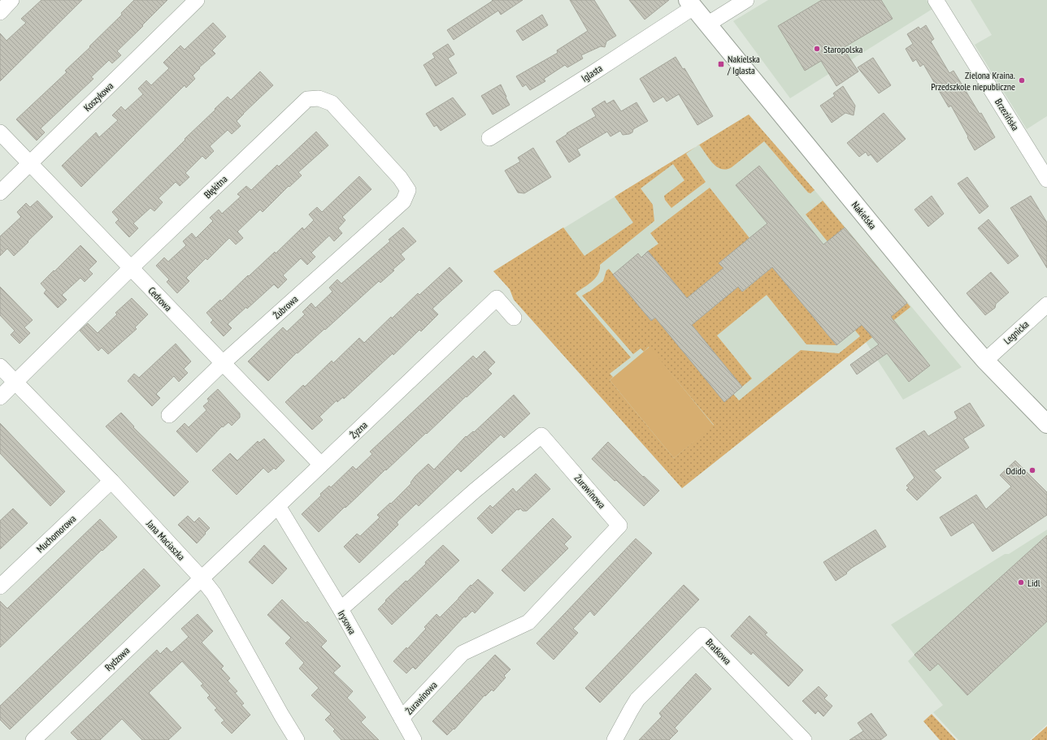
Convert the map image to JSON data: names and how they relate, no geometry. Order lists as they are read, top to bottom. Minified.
{"streets":{"main road":["Nakielska"],"street":["Iglasta","Koszykowa","Brzezińska","Błękitna","Cedrowa","Żubrowa","Legnicka","Żyzna","Żurawinowa","Muchomorowa","Jana Maciaszka","Irysowa","Bratkowa","Rydzowa"]},"crossings":[["Iglasta","Nakielska"],["Koszykowa","Cedrowa"],["Błękitna","Cedrowa"],["Błękitna","Żubrowa"],["Błękitna","Jana Maciaszka"],["Nakielska","Legnicka"],["Cedrowa","Żubrowa"],["Cedrowa","Żyzna"],["Żyzna","Jana Maciaszka"],["Żyzna","Irysowa"],["Żyzna","Rydzowa"],["Żurawinowa","Irysowa"],["Muchomorowa","Jana Maciaszka"],["Jana Maciaszka","Rydzowa"]],"places":{"other":["Staropolska","Zielona Kraina. Przedszkole niepubliczne","Odido","Lidl"],"transit":["Nakielska / Iglasta"]}}
